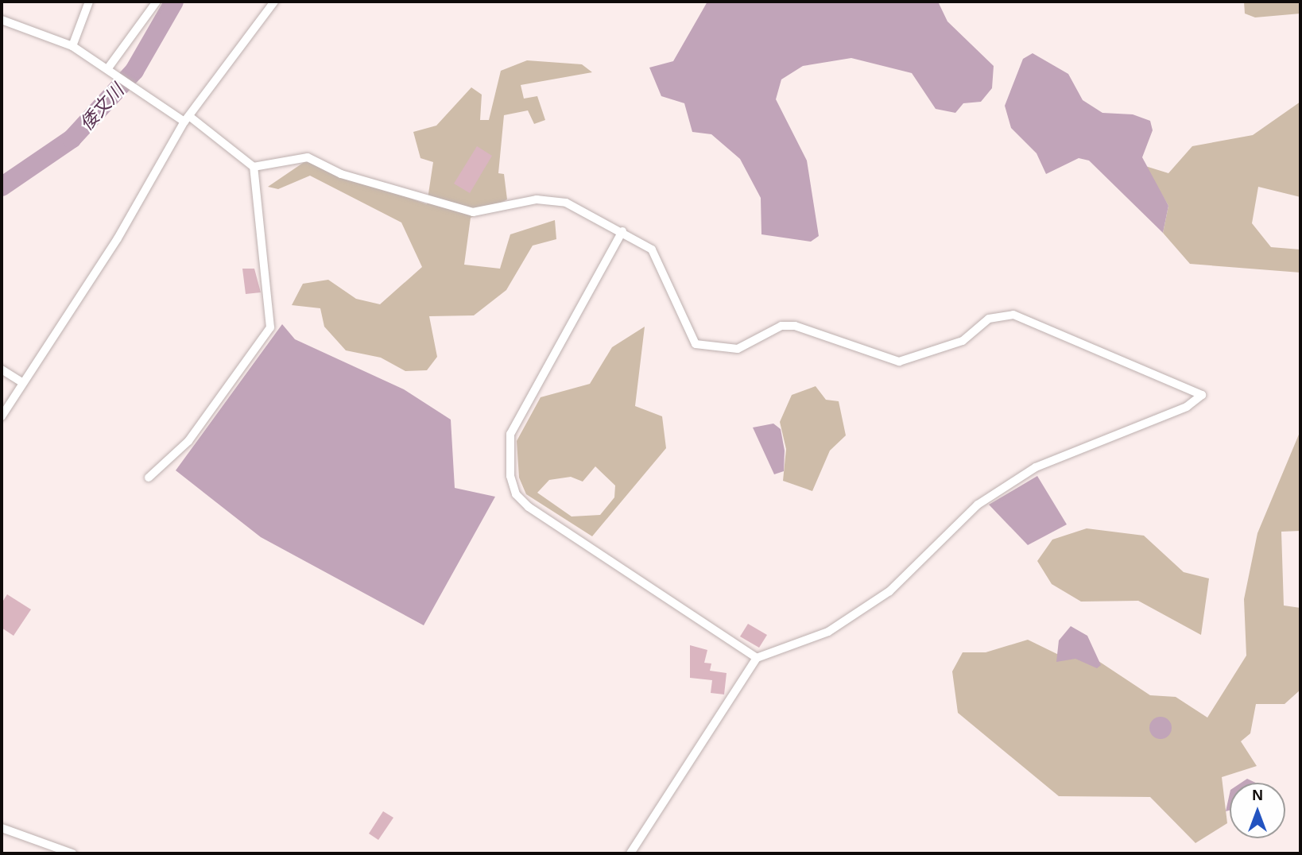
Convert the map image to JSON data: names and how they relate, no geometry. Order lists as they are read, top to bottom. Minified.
{"water":["倭文川"],"north":"top"}
